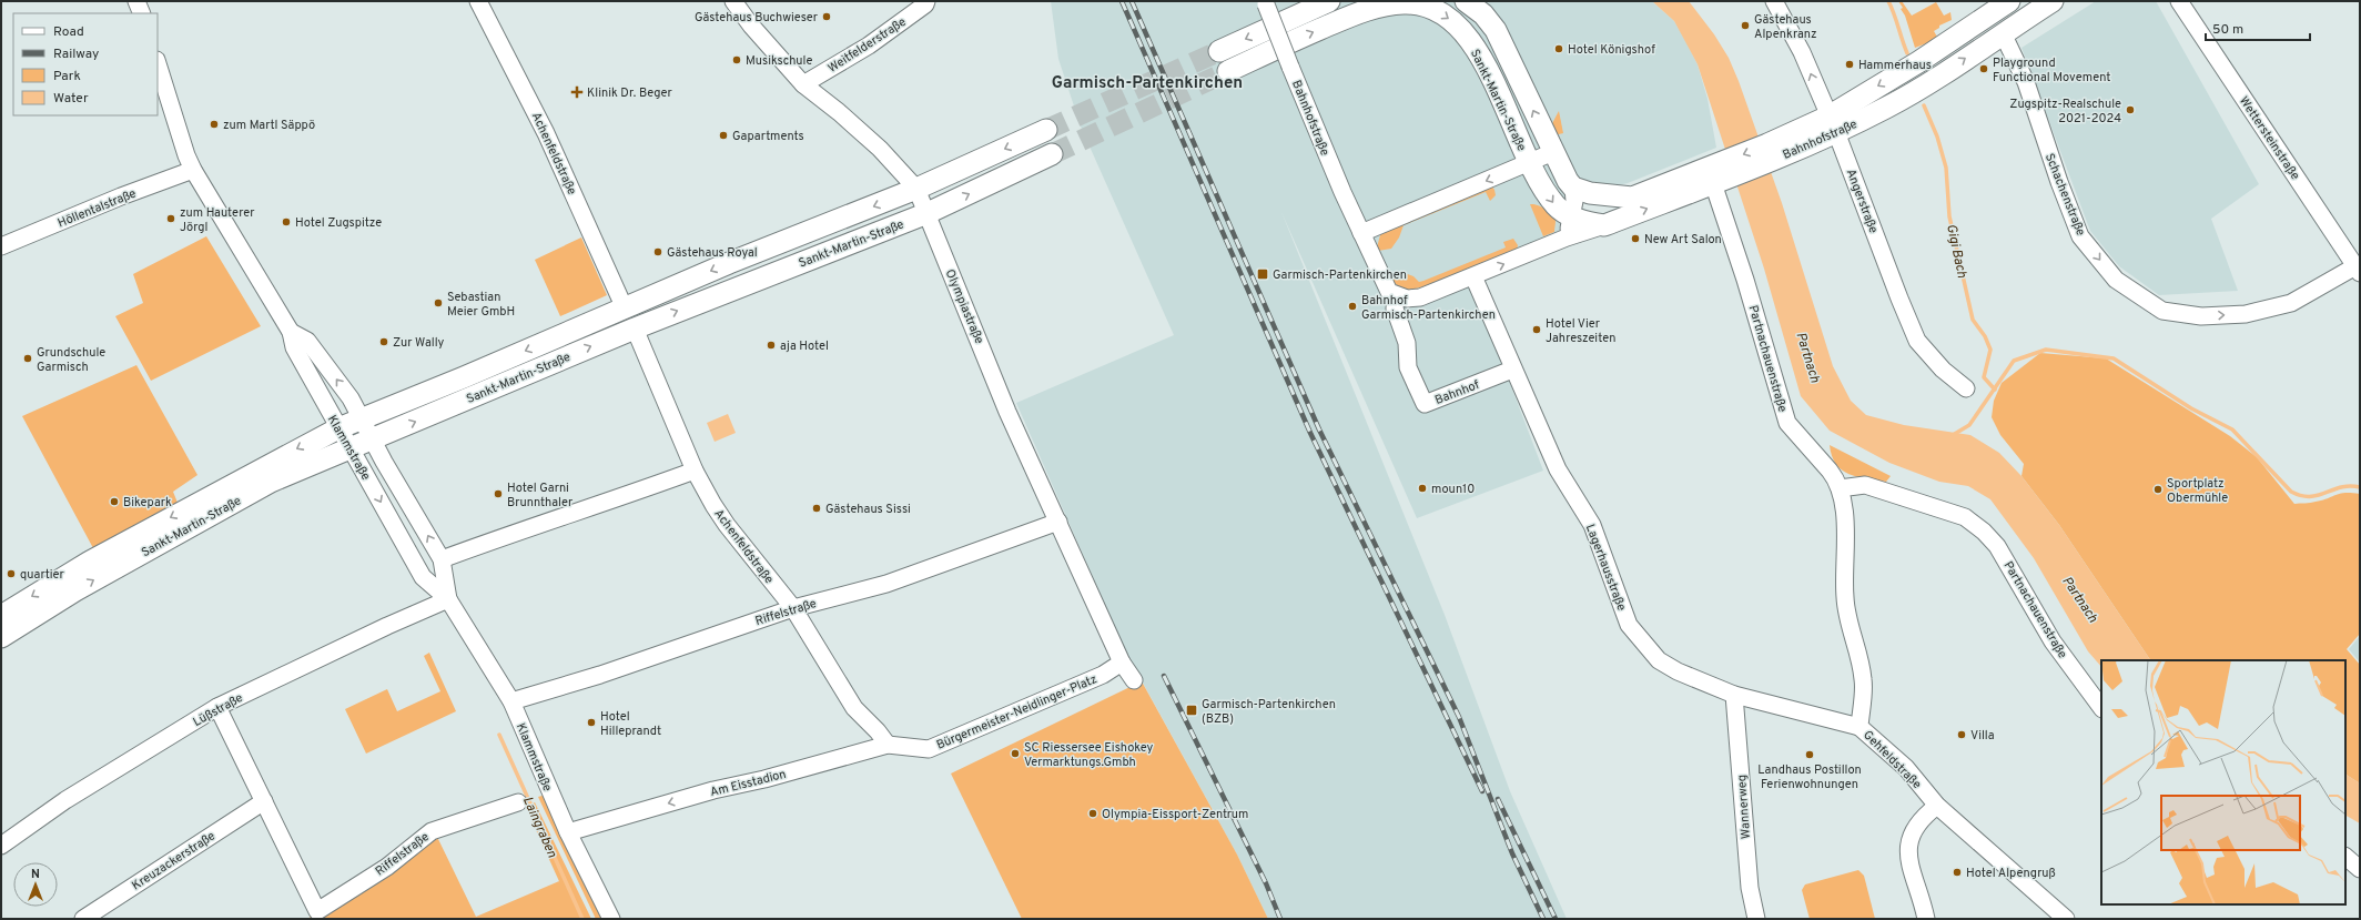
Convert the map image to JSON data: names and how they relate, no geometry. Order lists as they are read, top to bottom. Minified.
{"streets":{"main road":["Sankt-Martin-Straße","Bahnhofstraße"],"street":["Weitfelderstraße","Wettersteinstraße","Achenfeldstraße","Schachenstraße","Angerstraße","Höllentalstraße","Olympiastraße","Partnachauenstraße","Bahnhof","Klammstraße","Lagerhausstraße","Riffelstraße","Lüßstraße","Bürgermeister-Neidlinger-Platz","Gehfeldstraße","Am Eisstadion","Wannerweg","Kreuzackerstraße"]},"crossings":[["Weitfelderstraße","Olympiastraße"],["Sankt-Martin-Straße","Bahnhofstraße"],["Sankt-Martin-Straße","Achenfeldstraße"],["Sankt-Martin-Straße","Olympiastraße"],["Sankt-Martin-Straße","Klammstraße"],["Bahnhofstraße","Schachenstraße"],["Bahnhofstraße","Angerstraße"],["Bahnhofstraße","Partnachauenstraße"],["Bahnhofstraße","Bahnhof"],["Bahnhofstraße","Lagerhausstraße"],["Wettersteinstraße","Schachenstraße"],["Achenfeldstraße","Riffelstraße"],["Achenfeldstraße","Am Eisstadion"],["Höllentalstraße","Klammstraße"],["Olympiastraße","Riffelstraße"],["Olympiastraße","Bürgermeister-Neidlinger-Platz"],["Partnachauenstraße","Gehfeldstraße"],["Bahnhof","Lagerhausstraße"],["Klammstraße","Riffelstraße"],["Klammstraße","Lüßstraße"],["Klammstraße","Am Eisstadion"],["Lagerhausstraße","Gehfeldstraße"],["Lagerhausstraße","Wannerweg"],["Riffelstraße","Kreuzackerstraße"],["Bürgermeister-Neidlinger-Platz","Am Eisstadion"]],"one_way":["Am Eisstadion"],"districts":["Garmisch-Partenkirchen"],"water":["Gigi Bach","Partnach","Laingraben"],"places":{"other":["Gästehaus Buchwieser","Gästehaus Alpenkranz","Hotel Königshof","Musikschule","Hammerhaus","Playground Functional Movement","Zugspitz-Realschule 2021-2024","zum Martl Säppö","Gapartments","zum Hauterer Jörgl","Hotel Zugspitze","New Art Salon","Gästehaus Royal","Sebastian Meier GmbH","Bahnhof Garmisch-Partenkirchen","Hotel Vier Jahreszeiten","Zur Wally","aja Hotel","Grundschule Garmisch","moun10","Sportplatz Obermühle","Hotel Garni Brunnthaler","Bikepark","Gästehaus Sissi","quartier","Hotel Hilleprandt","Villa","SC Riessersee Eishokey Vermarktungs.Gmbh","Landhaus Postillon Ferienwohnungen","Olympia-Eissport-Zentrum","Hotel Alpengruß"],"health":["Klinik Dr. Beger"],"transit":["Garmisch-Partenkirchen","Garmisch-Partenkirchen (BZB)"]},"legend":["Road","Railway","Park","Water"],"scale_bar":"50 m","north":"top"}
